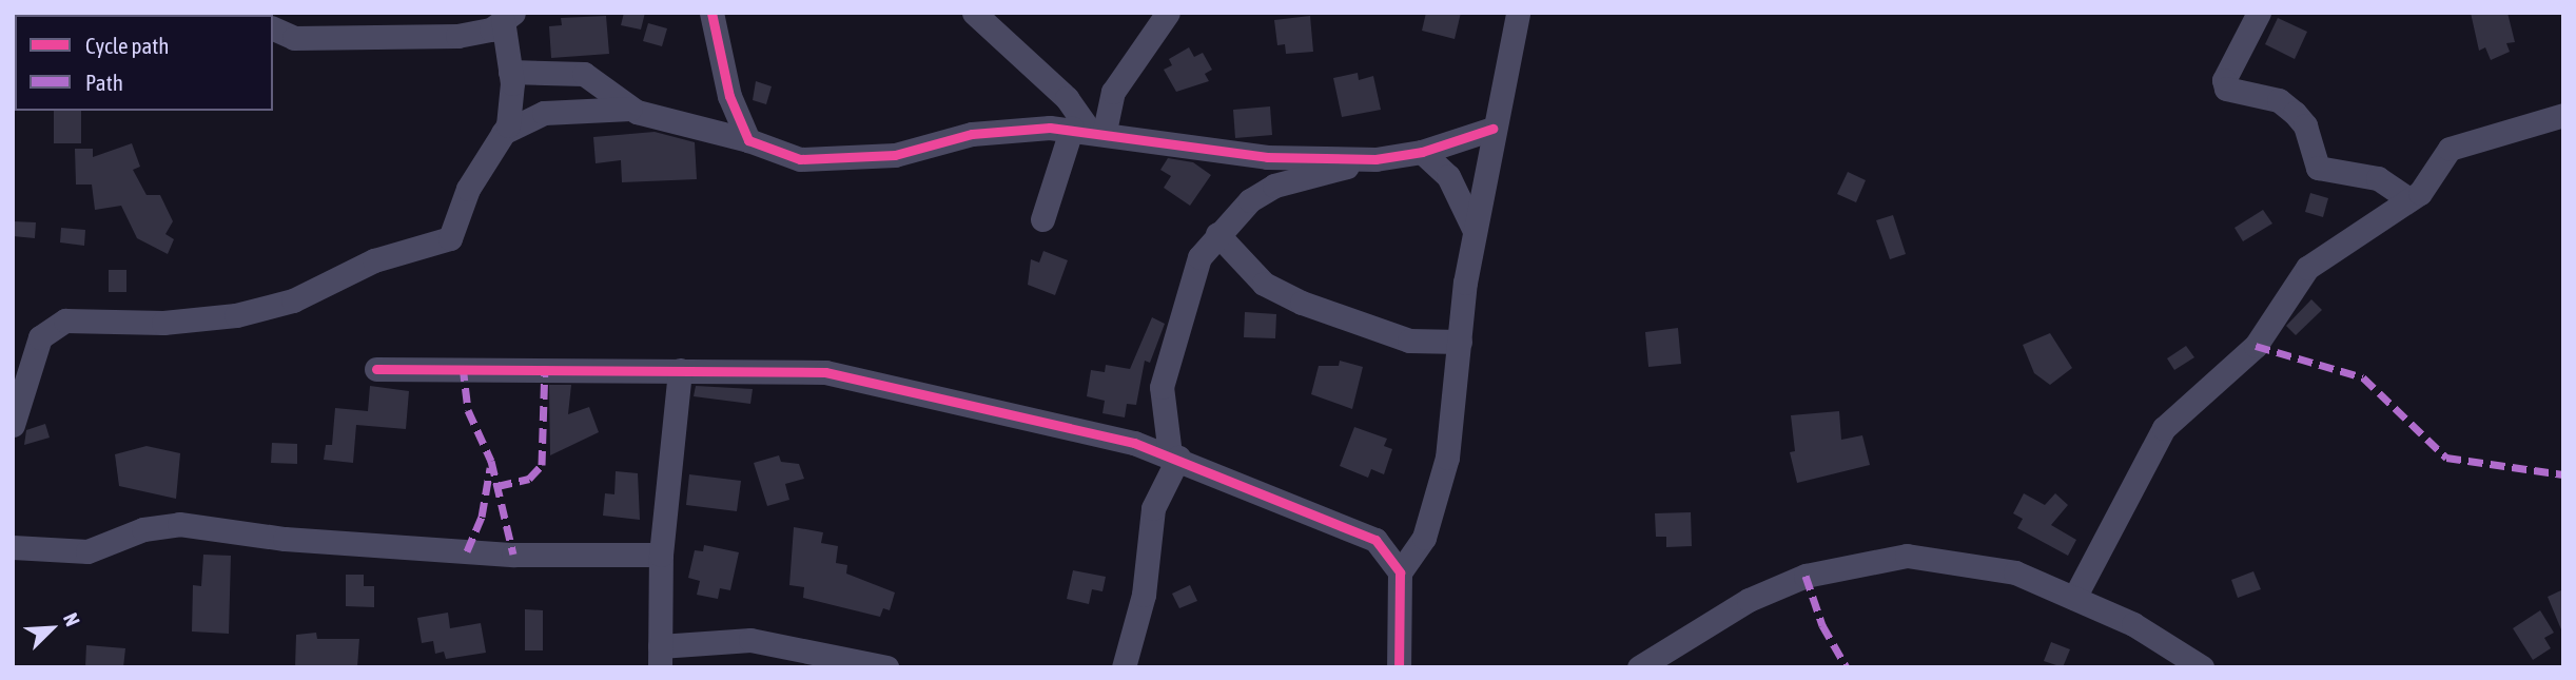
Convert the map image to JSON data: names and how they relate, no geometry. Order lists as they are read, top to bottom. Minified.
{"legend":["Cycle path","Path"],"north":"top right"}
